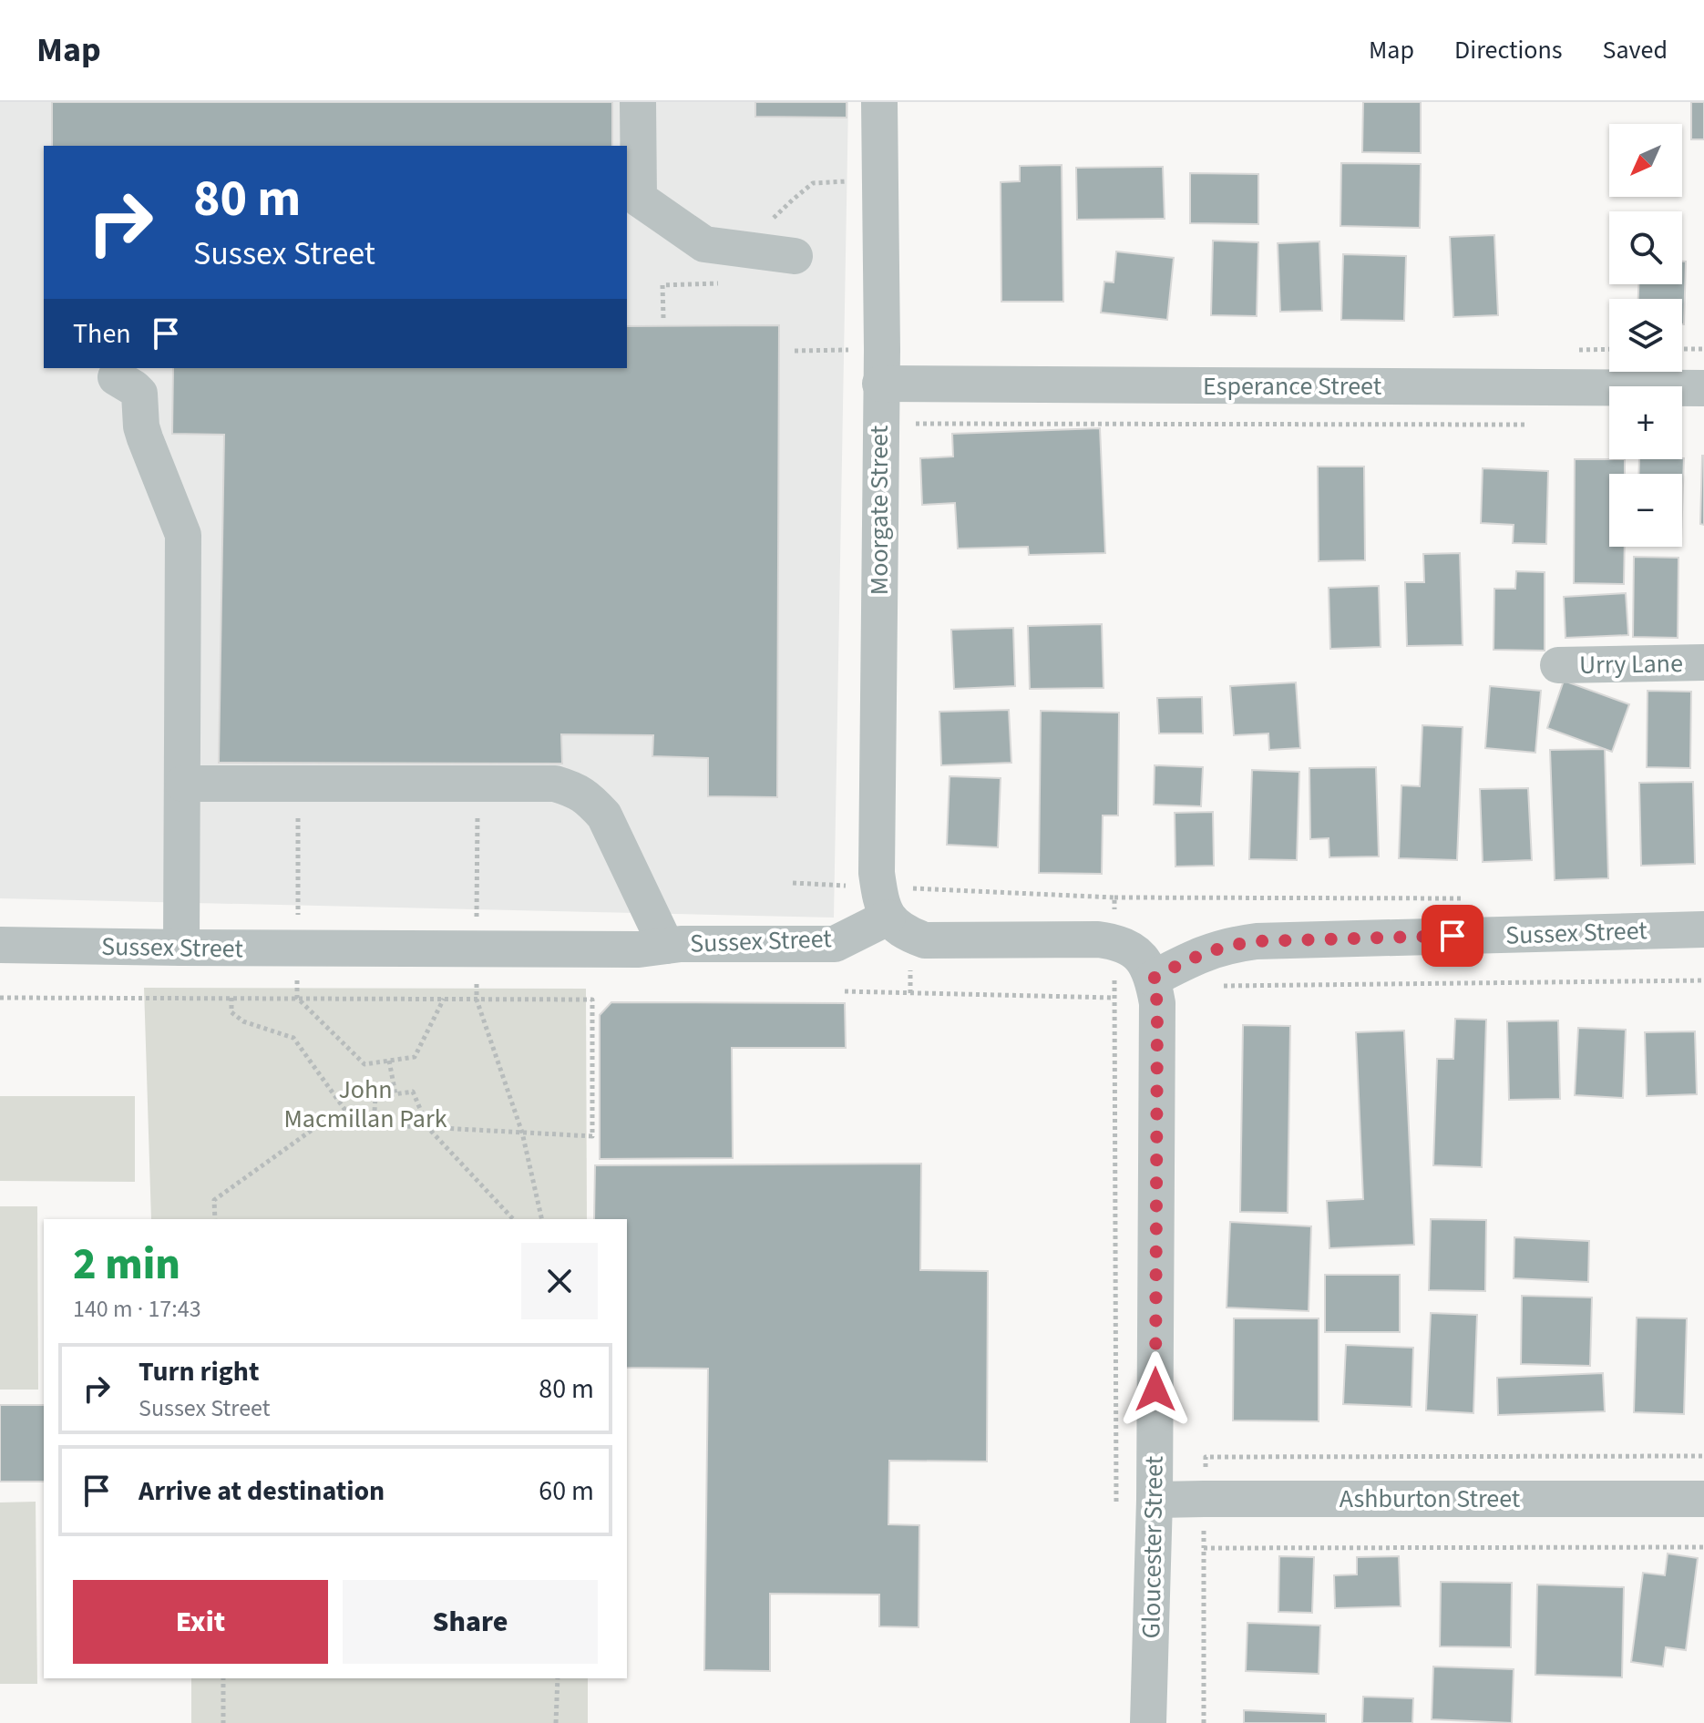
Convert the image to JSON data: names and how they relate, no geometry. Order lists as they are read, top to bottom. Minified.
{"streets":{"street":["Esperance Street","Moorgate Street","Urry Lane","Sussex Street","Ashburton Street","Gloucester Street"]},"crossings":[["Esperance Street","Moorgate Street"],["Moorgate Street","Sussex Street"],["Sussex Street","Gloucester Street"],["Ashburton Street","Gloucester Street"]],"parks":["John Macmillan Park"],"north":"bottom left","page":{"header":"Map","nav":["Map","Directions","Saved"],"map_buttons":["+","−"],"turn":["80 m","Sussex Street"],"then":"Then","heading":["2 min","140 m · 17:43"],"list":[{"name":"Turn right","note":"Sussex Street","value":"80 m"},{"name":"Arrive at destination","value":"60 m"}],"buttons":["Exit","Share"]}}
